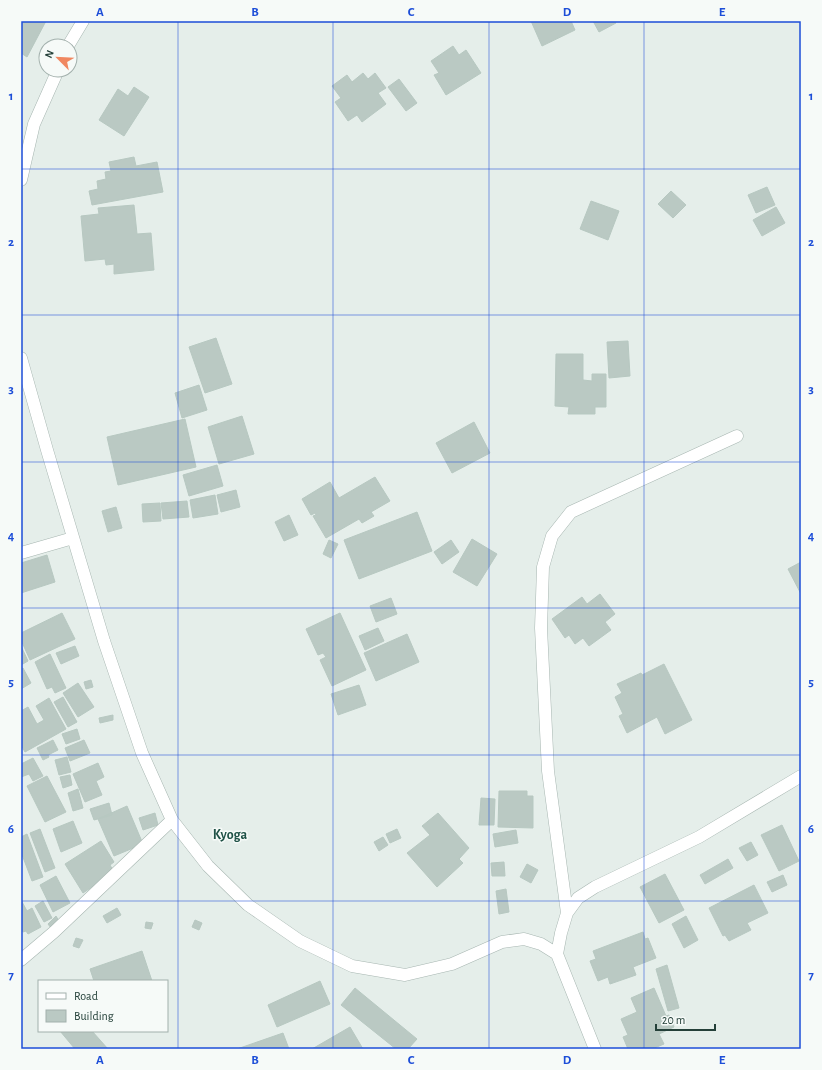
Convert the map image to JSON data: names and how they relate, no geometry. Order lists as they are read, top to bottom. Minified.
{"districts":["Kyoga"],"legend":["Road","Building"],"scale_bar":"20 m","north":"top left","grid":{"columns":["A","B","C","D","E"],"rows":["1","2","3","4","5","6","7"]}}
